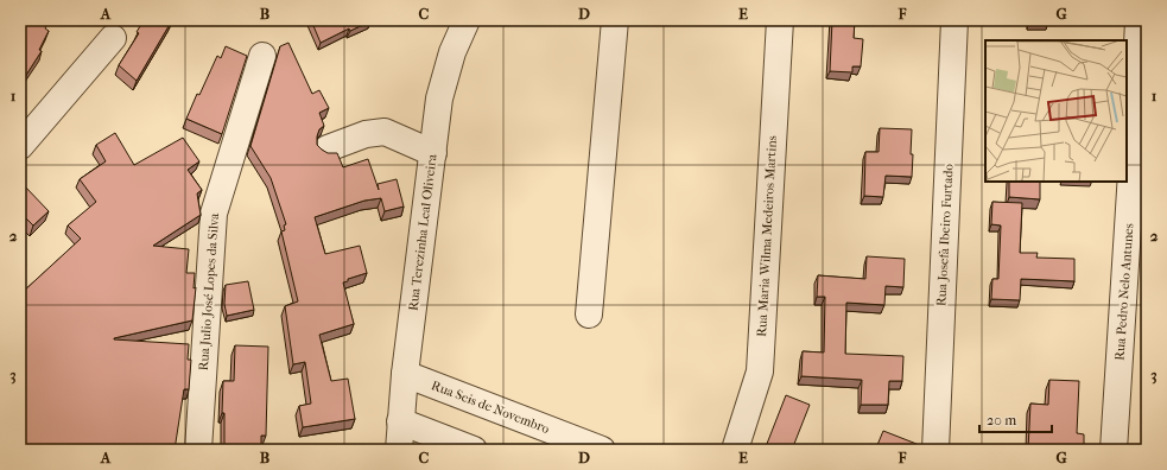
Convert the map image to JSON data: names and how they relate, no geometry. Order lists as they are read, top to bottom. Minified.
{"streets":{"street":["Rua Terezinha Leal Oliveira","Rua Josefa Ibeiro Furtado","Rua Maria Wilma Medeiros Martins","Rua Julio José Lopes da Silva","Rua Pedro Nelo Antunes","Rua Seis de Novembro"]},"crossings":[["Rua Terezinha Leal Oliveira","Rua Seis de Novembro"]],"scale_bar":"20 m","grid":{"columns":["A","B","C","D","E","F","G"],"rows":["1","2","3"]}}
